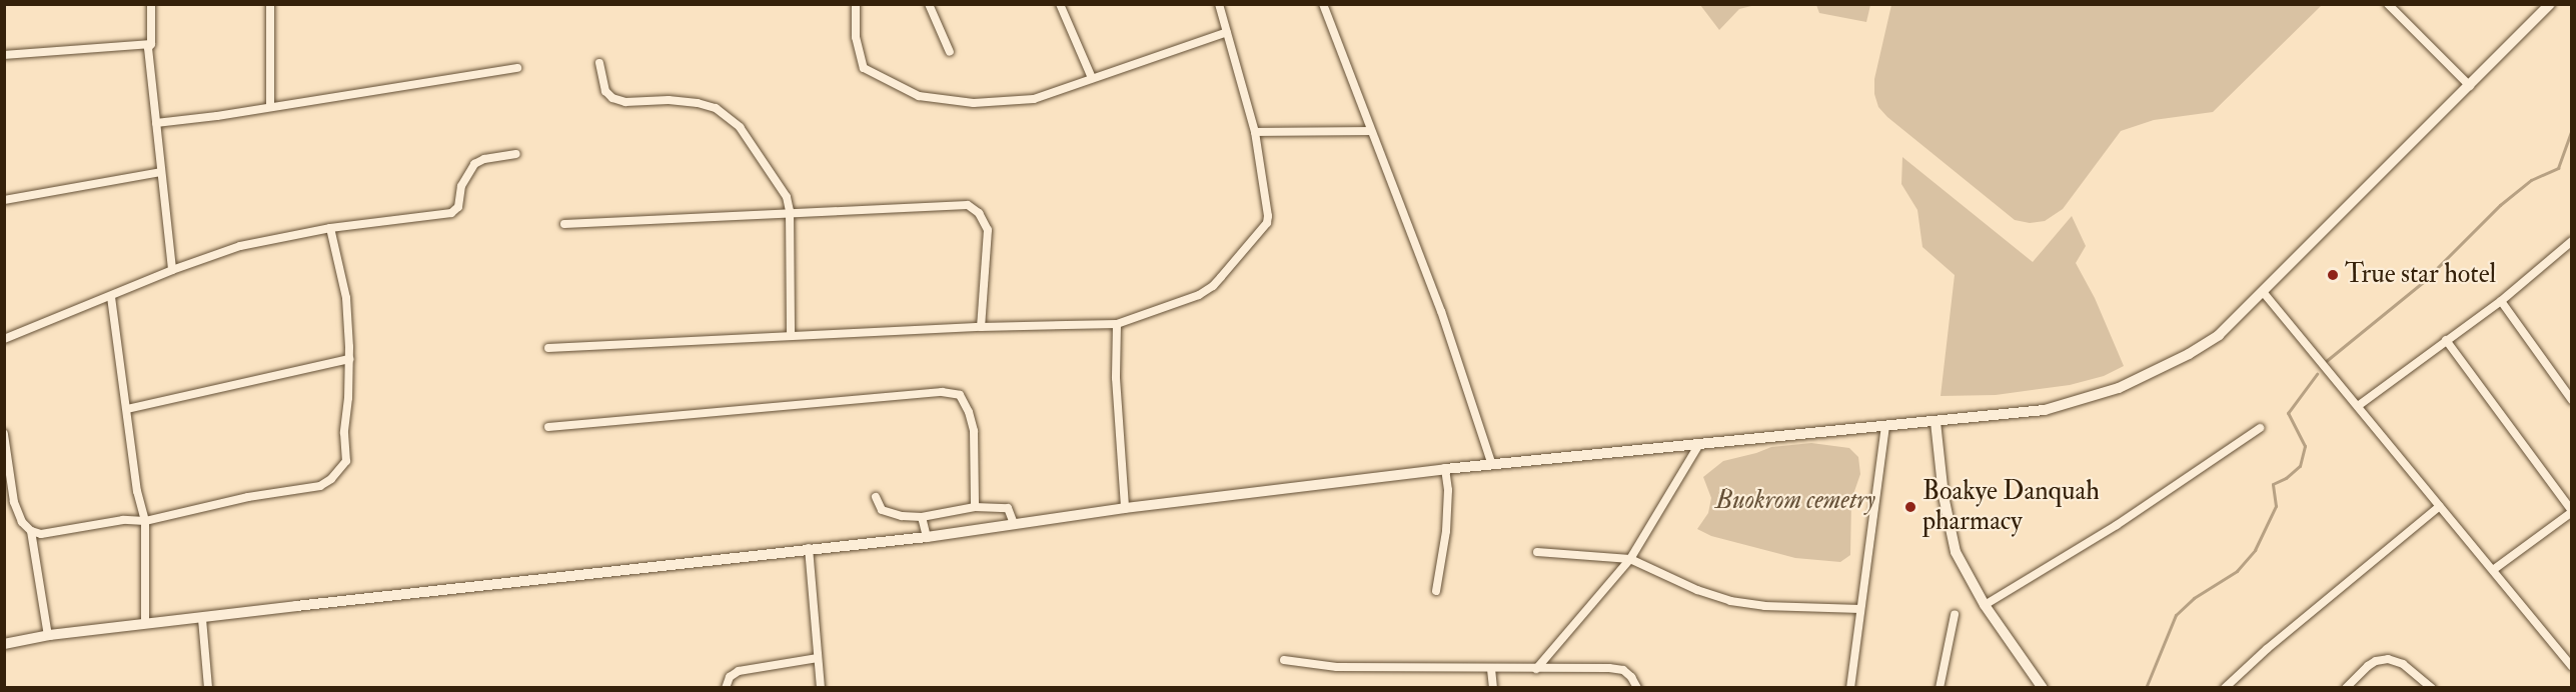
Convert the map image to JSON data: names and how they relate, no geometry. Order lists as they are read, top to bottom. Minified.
{"parks":["Buokrom cemetry"],"places":["True star hotel","Boakye Danquah pharmacy"]}
